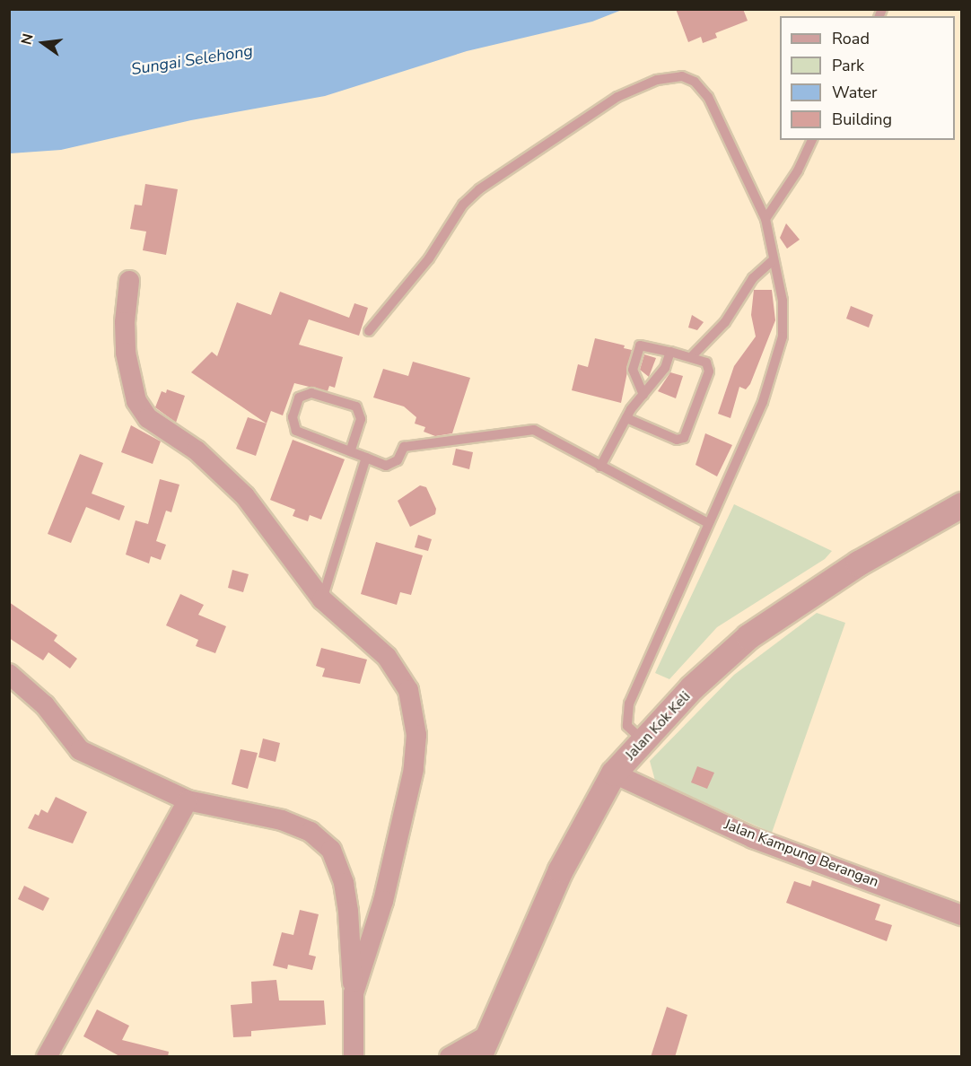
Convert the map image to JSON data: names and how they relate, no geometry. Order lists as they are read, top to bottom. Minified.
{"streets":{"street":["Jalan Kok Keli","Jalan Kampung Berangan"]},"crossings":[["Jalan Kok Keli","Jalan Kampung Berangan"]],"water":["Sungai Selehong"],"legend":["Road","Park","Water","Building"],"north":"left"}
